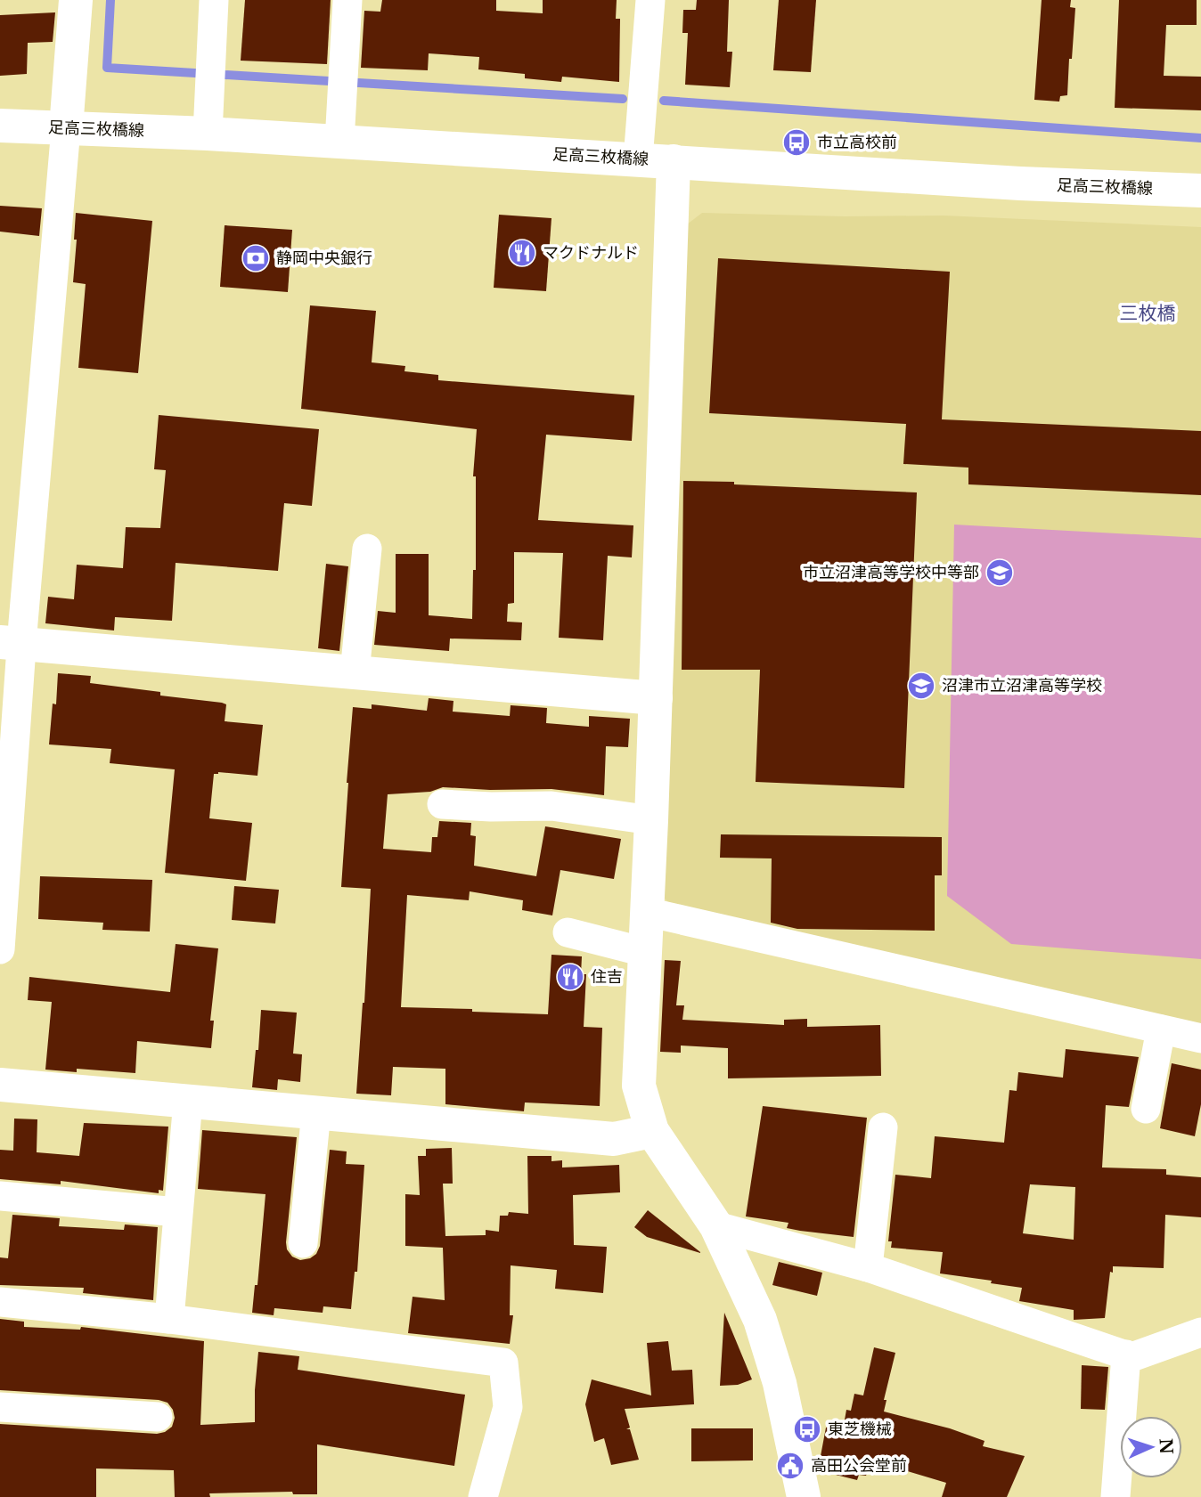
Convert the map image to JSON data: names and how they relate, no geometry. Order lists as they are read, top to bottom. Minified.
{"streets":{"street":["足高三枚橋線"]},"districts":["三枚橋"],"places":{"bus stop":["市立高校前","東芝機械"],"restaurant":["マクドナルド","住吉"],"bank":["静岡中央銀行"],"school or university":["市立沼津高等学校中等部","沼津市立沼津高等学校"],"public building":["高田公会堂前"]},"north":"right"}
